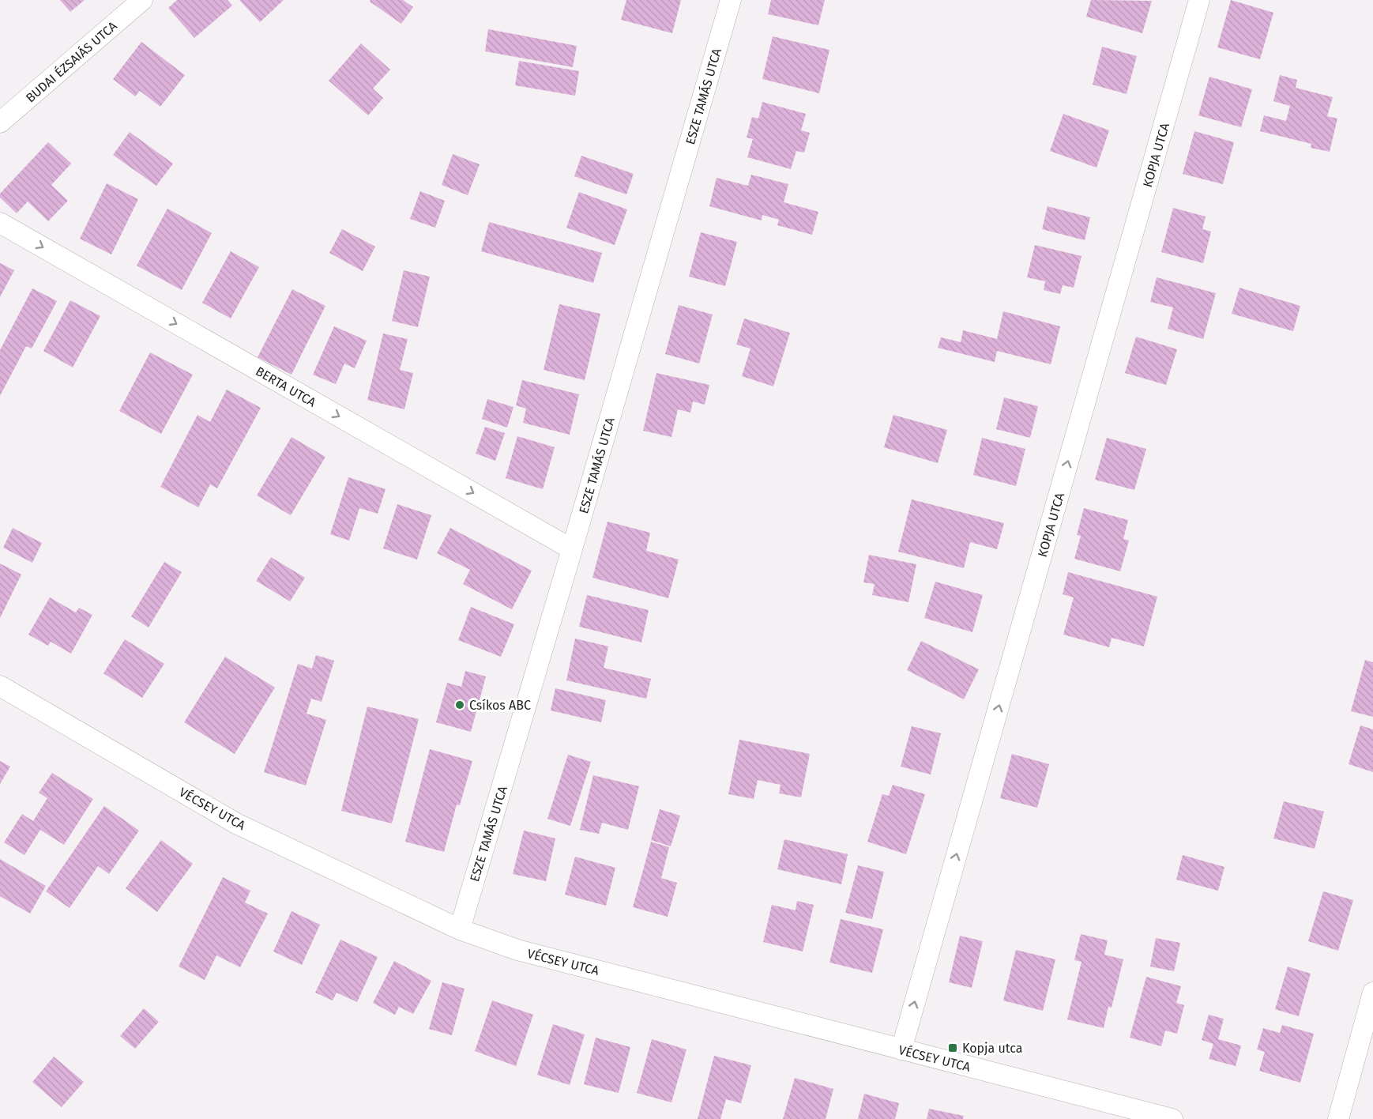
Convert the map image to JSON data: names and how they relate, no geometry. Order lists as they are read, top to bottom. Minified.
{"streets":{"street":["BUDAI ÉZSAIÁS UTCA","ESZE TAMÁS UTCA","KOPJA UTCA","BERTA UTCA","VÉCSEY UTCA"]},"crossings":[["ESZE TAMÁS UTCA","BERTA UTCA"],["ESZE TAMÁS UTCA","VÉCSEY UTCA"],["KOPJA UTCA","VÉCSEY UTCA"]],"one_way":["KOPJA UTCA","BERTA UTCA"],"places":{"other":["Csíkos ABC"],"transit":["Kopja utca"]}}
